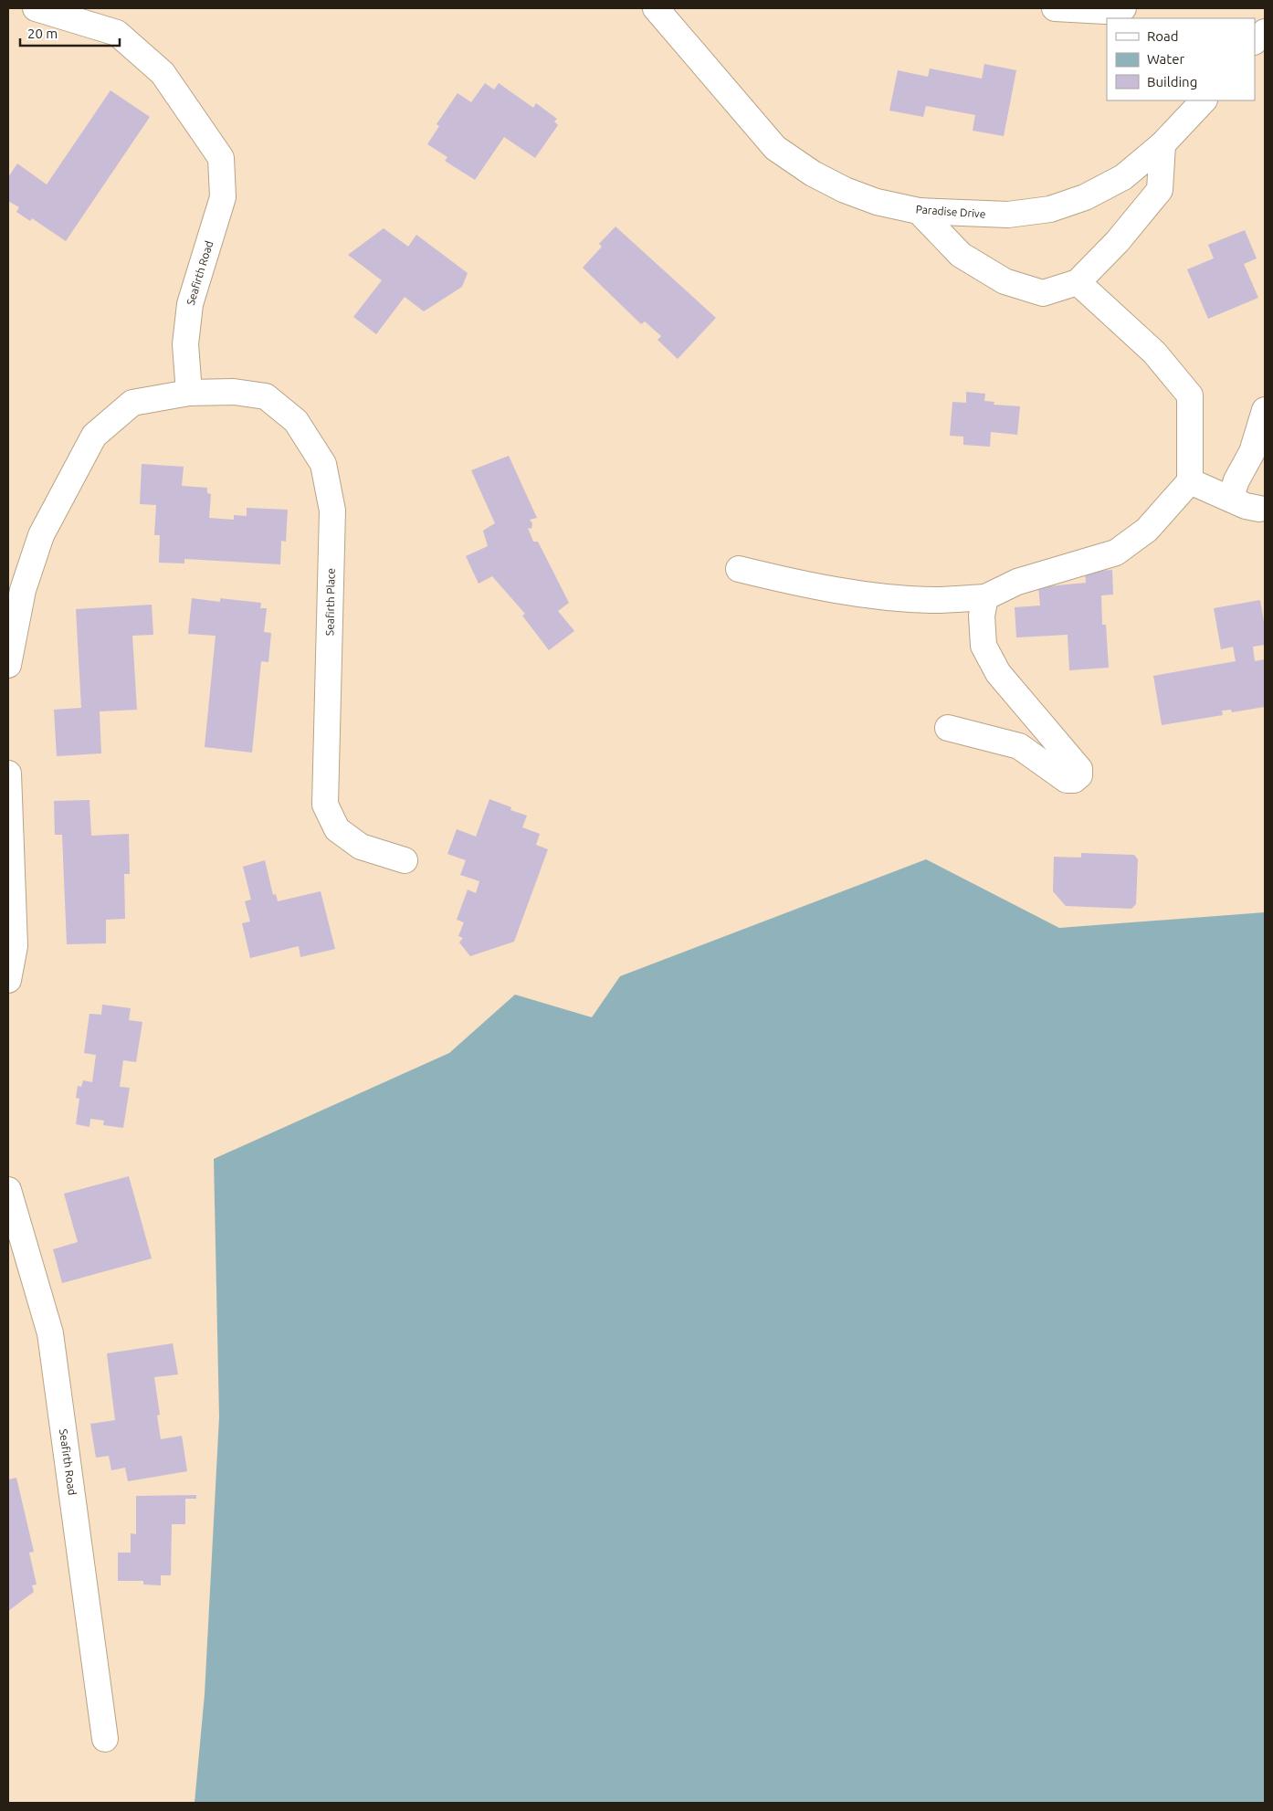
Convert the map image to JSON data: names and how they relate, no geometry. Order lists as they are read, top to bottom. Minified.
{"streets":{"street":["Paradise Drive","Seafirth Road","Seafirth Place"]},"crossings":[["Seafirth Road","Seafirth Place"]],"legend":["Road","Water","Building"],"scale_bar":"20 m"}
